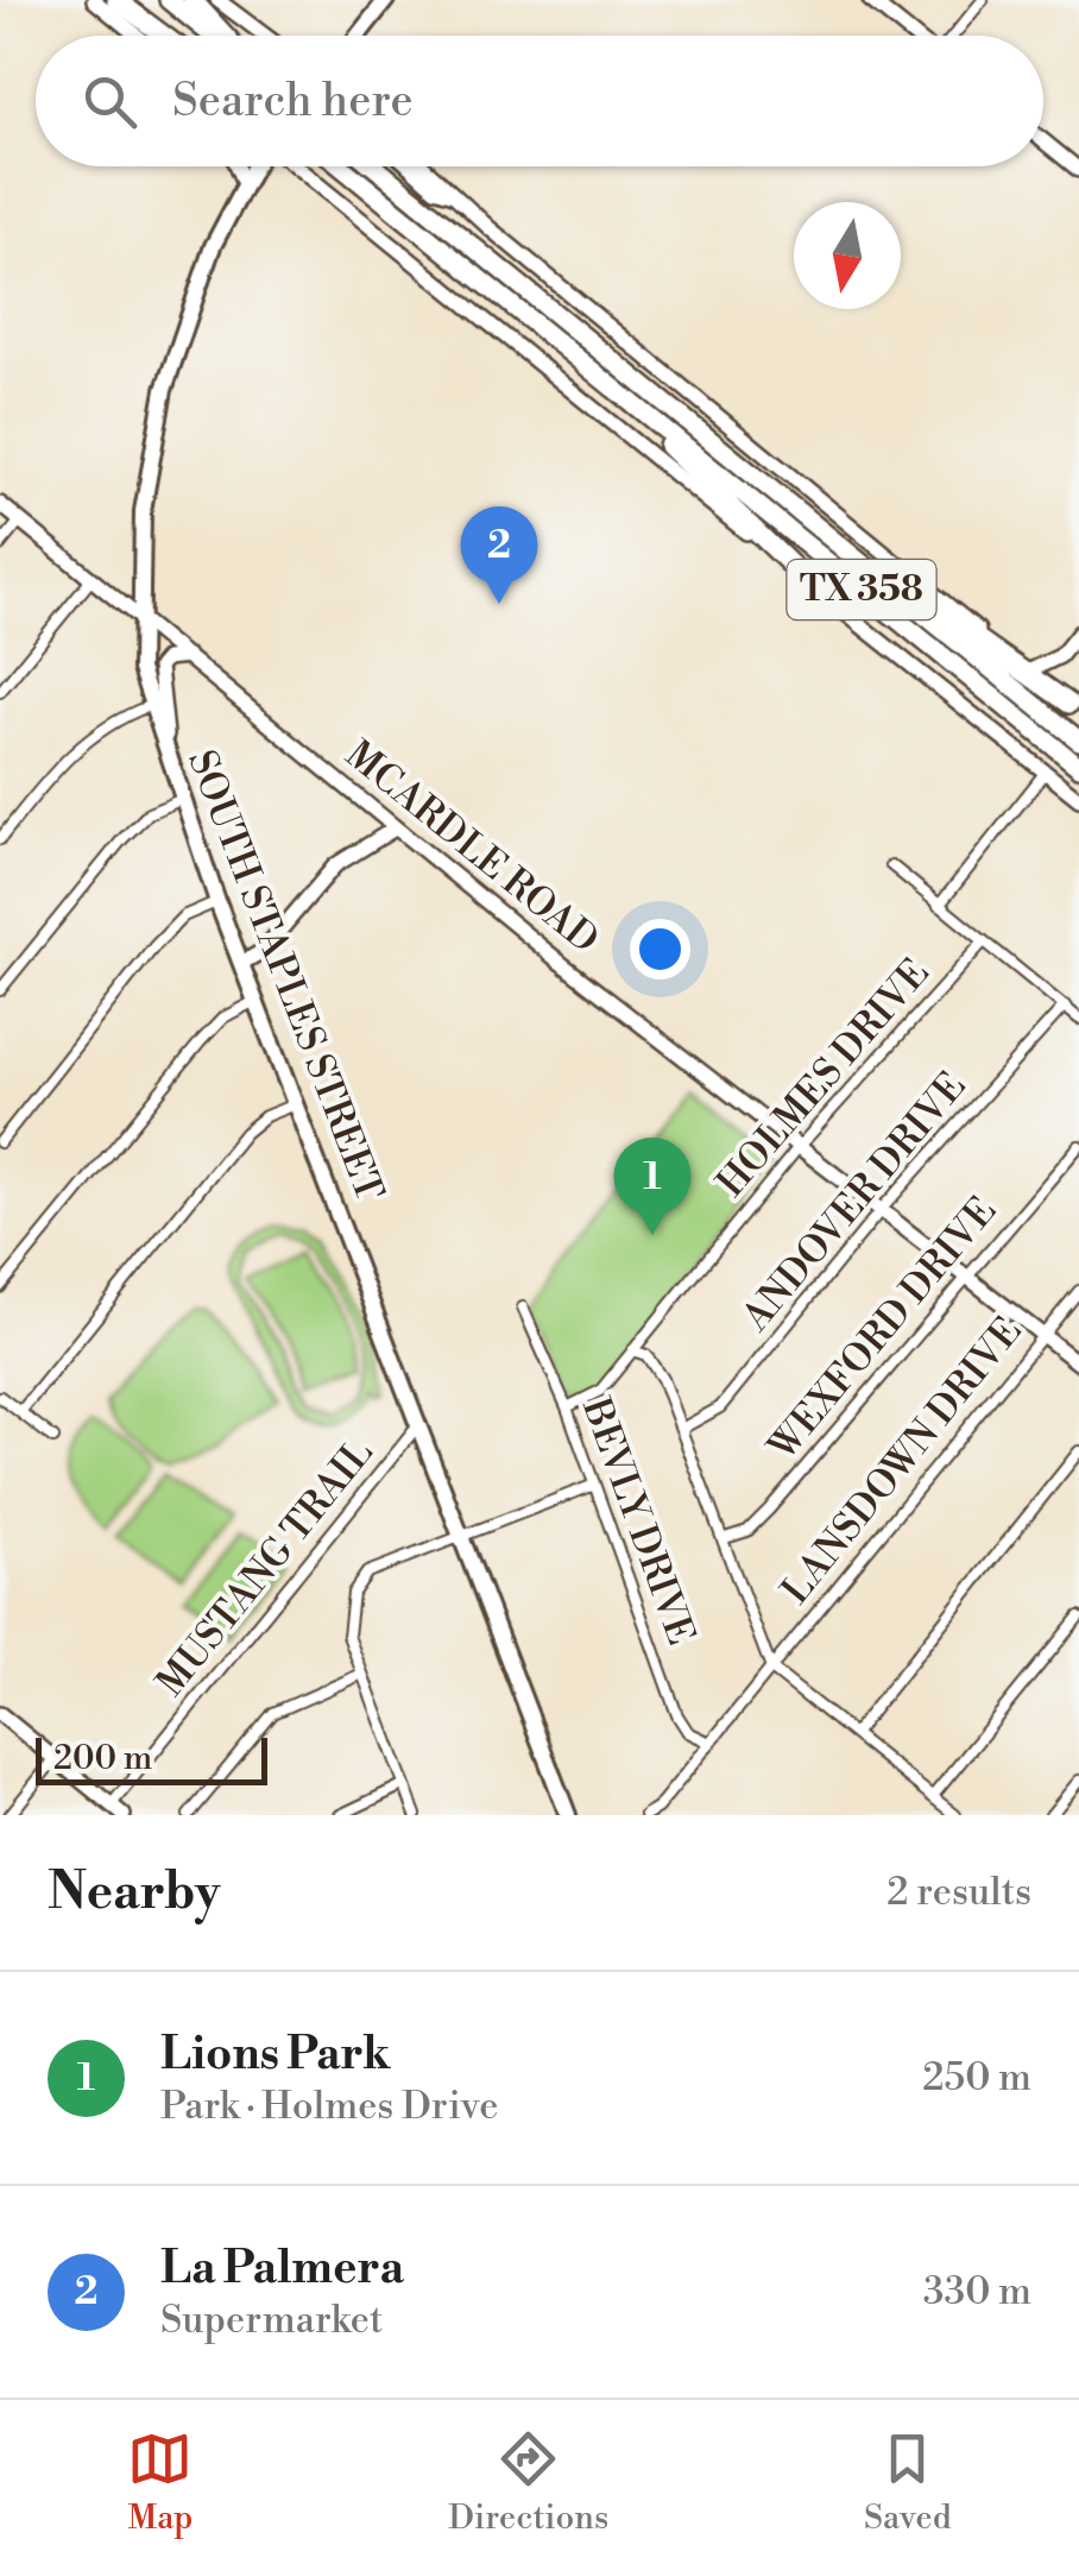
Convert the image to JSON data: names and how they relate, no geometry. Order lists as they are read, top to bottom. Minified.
{"streets":{"highway":["TX 358"],"main road":["MCARDLE ROAD","SOUTH STAPLES STREET"],"street":["HOLMES DRIVE","ANDOVER DRIVE","WEXFORD DRIVE","LANSDOWN DRIVE","BEVLY DRIVE","MUSTANG TRAIL"]},"crossings":[["MCARDLE ROAD","SOUTH STAPLES STREET"],["MCARDLE ROAD","HOLMES DRIVE"],["MCARDLE ROAD","ANDOVER DRIVE"],["MCARDLE ROAD","WEXFORD DRIVE"],["MCARDLE ROAD","LANSDOWN DRIVE"],["SOUTH STAPLES STREET","MUSTANG TRAIL"],["HOLMES DRIVE","BEVLY DRIVE"],["LANSDOWN DRIVE","BEVLY DRIVE"]],"scale_bar":"200 m","north":"bottom","page":{"search":"Search here","pins":["2","1"],"scale":"200 m","heading":["Nearby","2 results"],"list":[{"mark":"1","name":"Lions Park","note":"Park · Holmes Drive","value":"250 m"},{"mark":"2","name":"La Palmera","note":"Supermarket","value":"330 m"}],"nav":["Map","Directions","Saved"]}}
